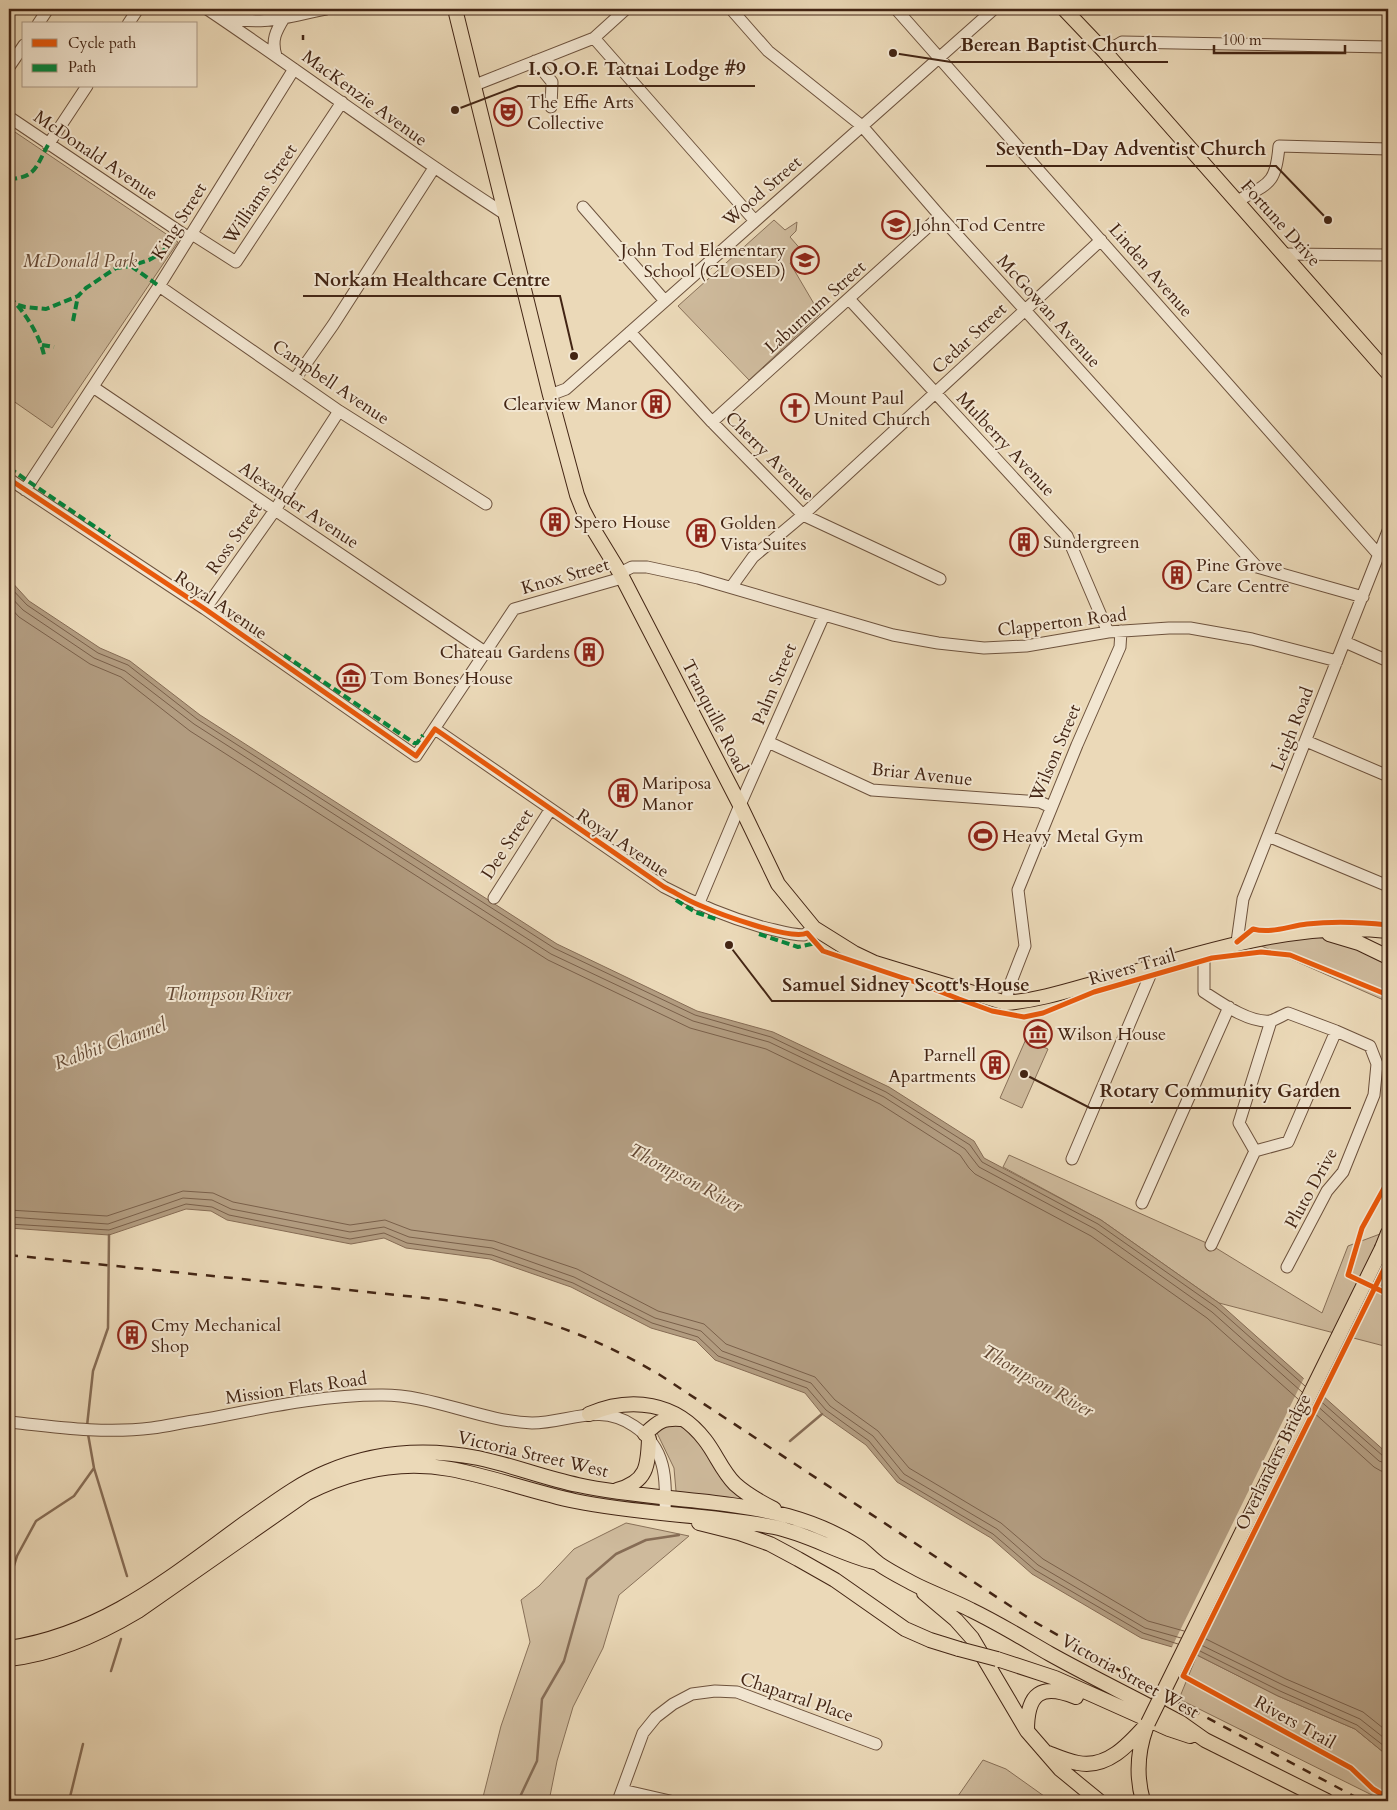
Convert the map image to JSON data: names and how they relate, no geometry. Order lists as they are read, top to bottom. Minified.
{"streets":{"main road":["Fortune Drive","Tranquille Road","Victoria Street West","Overlanders Bridge"],"street":["MacKenzie Avenue","McDonald Avenue","Wood Street","Williams Street","King Street","Linden Avenue","Laburnum Street","McGowan Avenue","Cedar Street","Campbell Avenue","Mulberry Avenue","Cherry Avenue","Alexander Avenue","Ross Street","Knox Street","Royal Avenue","Clapperton Road","Palm Street","Leigh Road","Wilson Street","Briar Avenue","Dee Street","Pluto Drive","Mission Flats Road","Chaparral Place"],"cycle path":["Rivers Trail"]},"crossings":[["MacKenzie Avenue","Williams Street"],["MacKenzie Avenue","King Street"],["MacKenzie Avenue","Tranquille Road"],["McDonald Avenue","Williams Street"],["McDonald Avenue","King Street"],["Wood Street","Linden Avenue"],["Wood Street","McGowan Avenue"],["Wood Street","Cherry Avenue"],["Wood Street","Tranquille Road"],["Williams Street","King Street"],["King Street","Campbell Avenue"],["King Street","Alexander Avenue"],["King Street","Royal Avenue"],["Linden Avenue","Cedar Street"],["Linden Avenue","Leigh Road"],["Laburnum Street","McGowan Avenue"],["Laburnum Street","Mulberry Avenue"],["Laburnum Street","Cherry Avenue"],["McGowan Avenue","Cedar Street"],["McGowan Avenue","Leigh Road"],["Cedar Street","Mulberry Avenue"],["Cedar Street","Cherry Avenue"],["Cedar Street","Clapperton Road"],["Campbell Avenue","Ross Street"],["Mulberry Avenue","Clapperton Road"],["Alexander Avenue","Ross Street"],["Alexander Avenue","Knox Street"],["Ross Street","Royal Avenue"],["Knox Street","Royal Avenue"],["Knox Street","Clapperton Road"],["Knox Street","Tranquille Road"],["Royal Avenue","Palm Street"],["Royal Avenue","Tranquille Road"],["Royal Avenue","Dee Street"],["Clapperton Road","Palm Street"],["Clapperton Road","Tranquille Road"],["Clapperton Road","Leigh Road"],["Clapperton Road","Wilson Street"],["Palm Street","Tranquille Road"],["Palm Street","Briar Avenue"],["Tranquille Road","Leigh Road"],["Tranquille Road","Wilson Street"],["Wilson Street","Briar Avenue"],["Mission Flats Road","Victoria Street West"]],"water":["Thompson River","Rabbit Channel"],"parks":["McDonald Park"],"places":{"other":["Berean Baptist Church","I.O.O.F. Tatnai Lodge #9","Seventh-Day Adventist Church","Norkam Healthcare Centre","Samuel Sidney Scott's House","Rotary Community Garden"],"theatre":["The Effie Arts Collective"],"school or university":["John Tod Centre","John Tod Elementary School (CLOSED)"],"building":["Clearview Manor","Spero House","Golden Vista Suites","Sundergreen","Pine Grove Care Centre","Chateau Gardens","Mariposa Manor","Parnell Apartments","Cmy Mechanical Shop"],"church":["Mount Paul United Church"],"museum":["Tom Bones House","Wilson House"],"sports":["Heavy Metal Gym"]},"legend":["Cycle path","Path"],"scale_bar":"100 m"}
